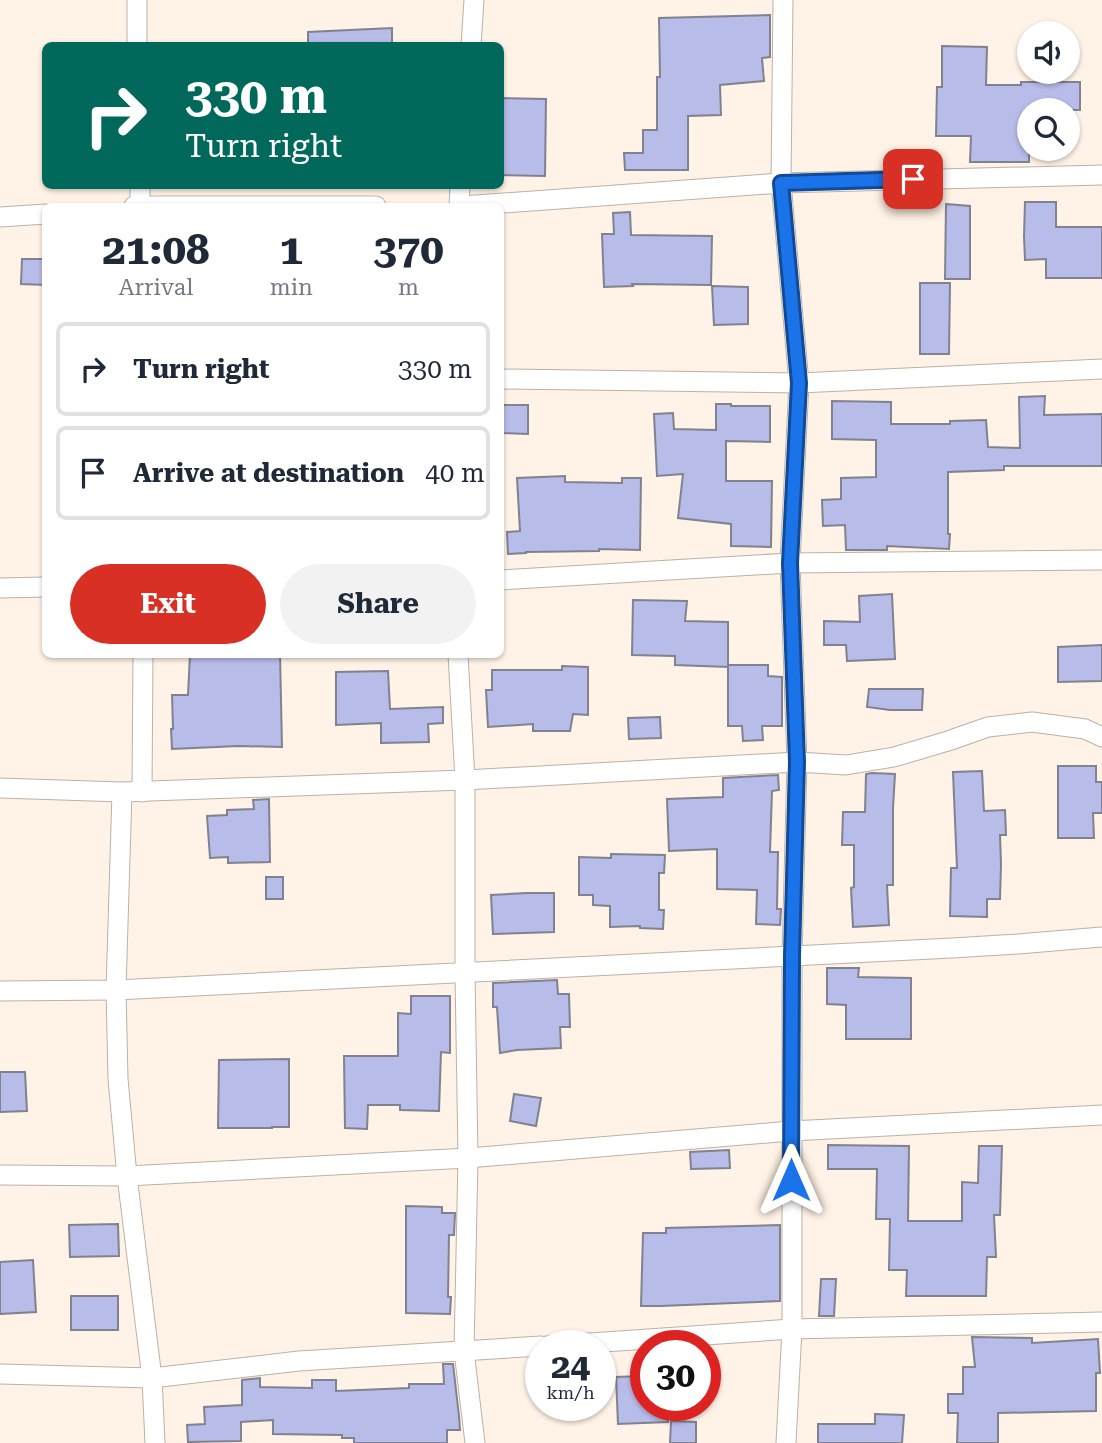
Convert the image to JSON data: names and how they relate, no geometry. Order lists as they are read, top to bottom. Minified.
{"page":{"turn":["330 m","Turn right"],"eta":["21:08","Arrival","1","min","370","m"],"list":[{"name":"Turn right","value":"330 m"},{"name":"Arrive at destination","value":"40 m"}],"buttons":["Exit","Share"],"speed":"24 km/h","limit":"30"}}
